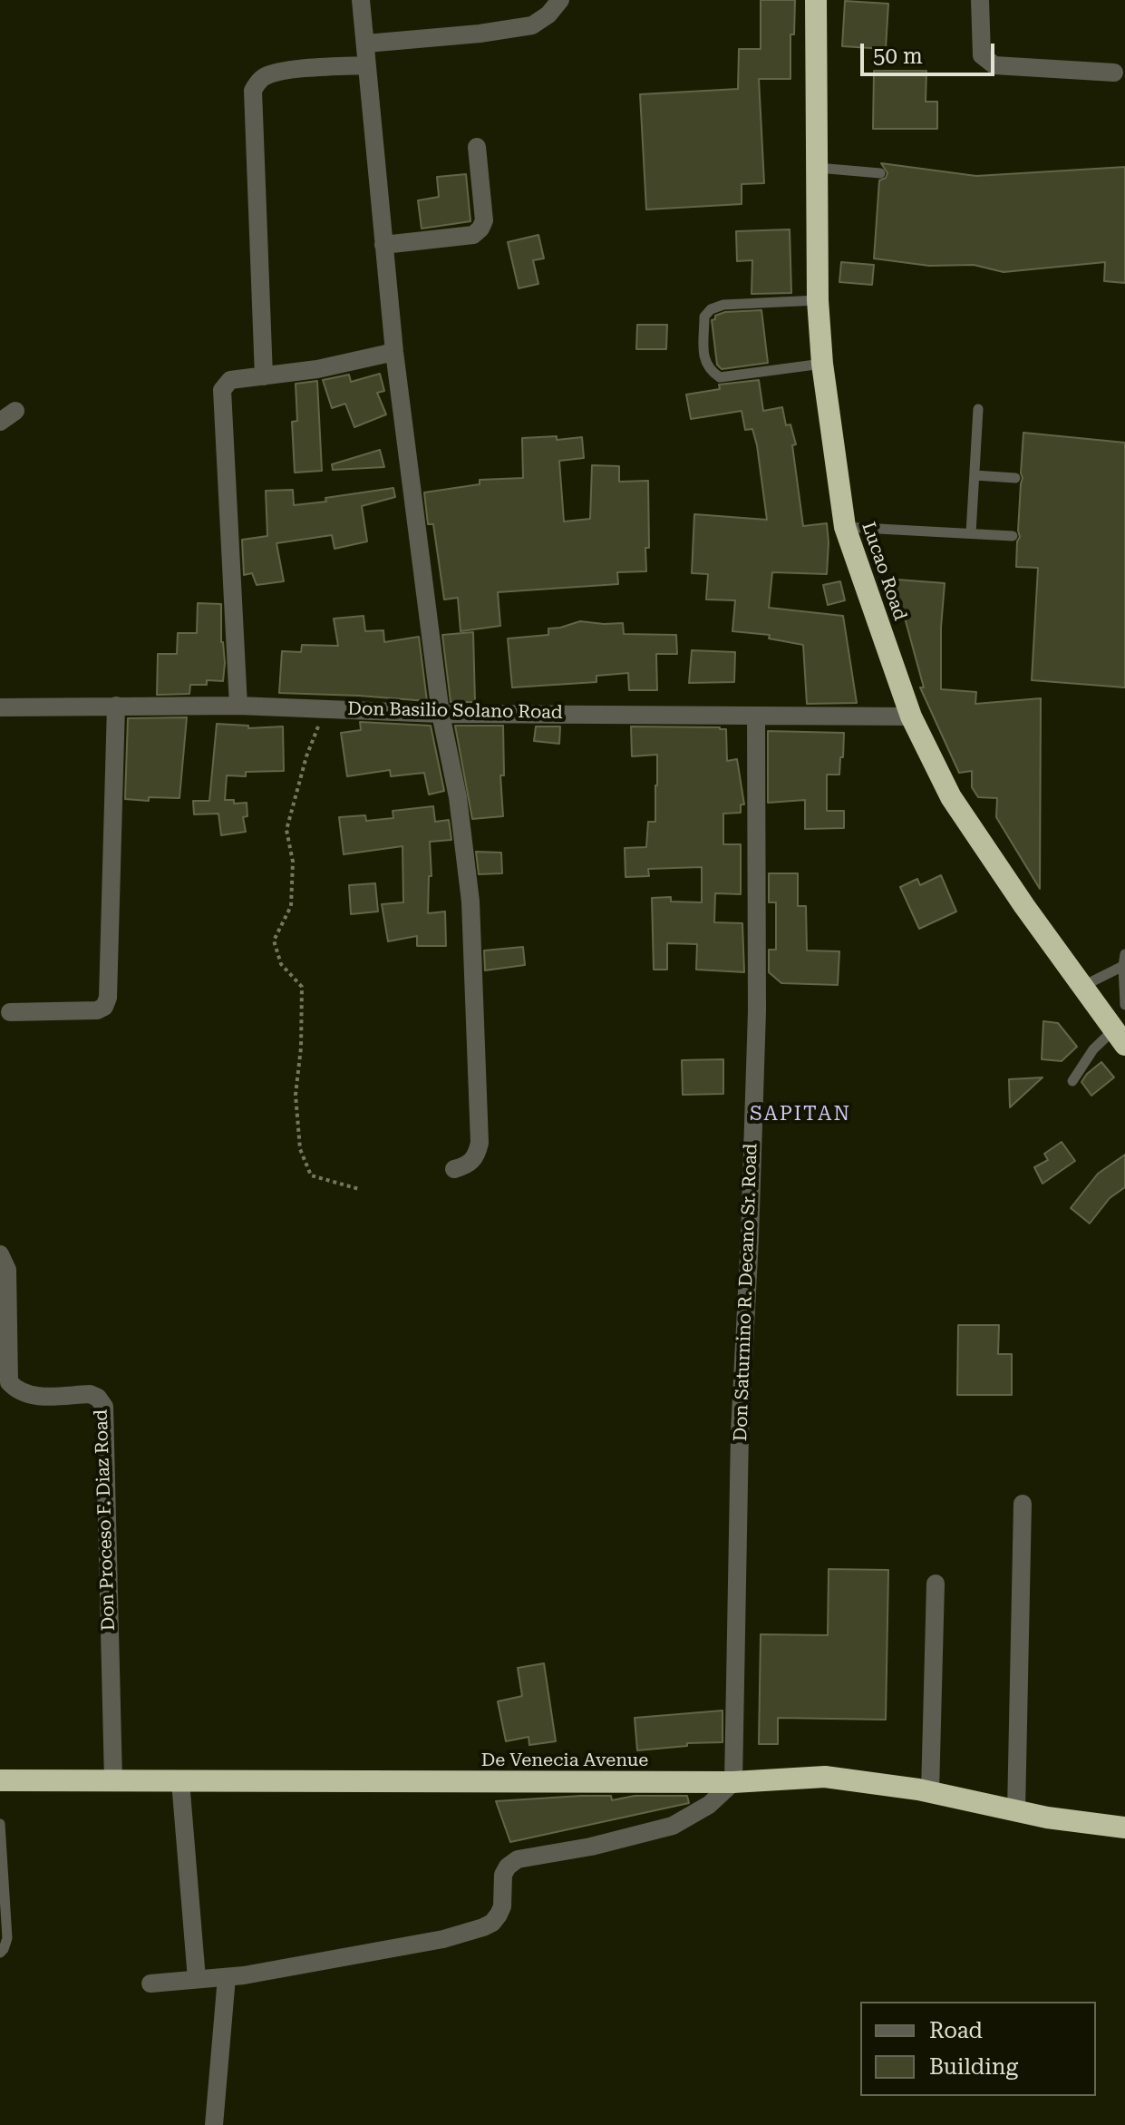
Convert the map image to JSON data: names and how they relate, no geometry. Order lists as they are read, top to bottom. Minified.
{"streets":{"highway":["Lucao Road","De Venecia Avenue"],"street":["Don Basilio Solano Road","Don Saturnino R. Decano Sr. Road","Don Proceso F. Diaz Road"]},"crossings":[["Lucao Road","Don Basilio Solano Road"],["Don Basilio Solano Road","Don Saturnino R. Decano Sr. Road"],["Don Saturnino R. Decano Sr. Road","De Venecia Avenue"],["Don Proceso F. Diaz Road","De Venecia Avenue"]],"districts":["SAPITAN"],"legend":["Road","Building"],"scale_bar":"50 m"}
